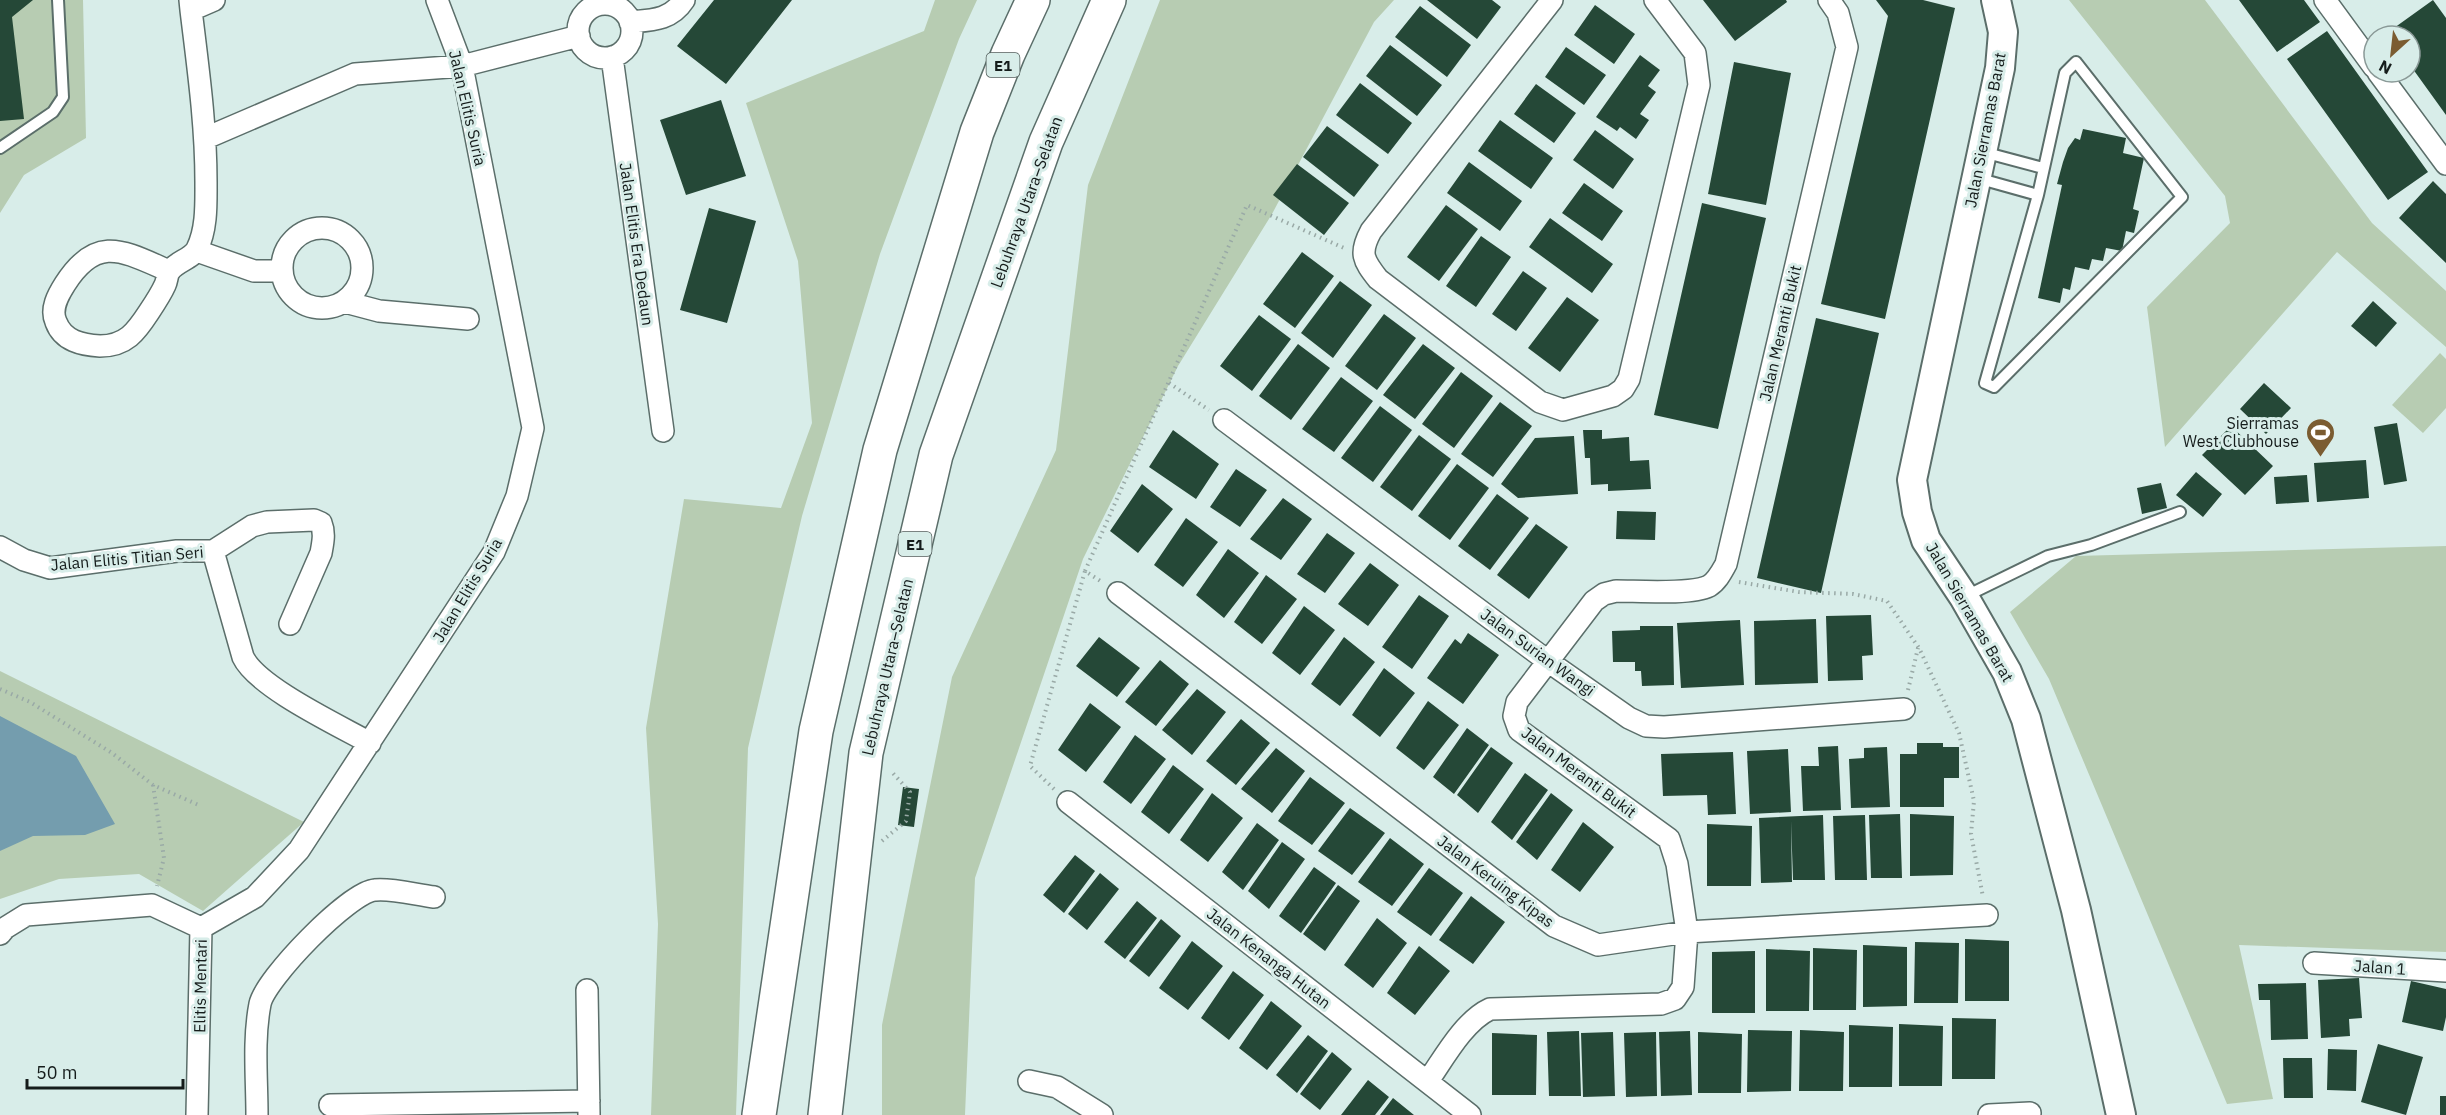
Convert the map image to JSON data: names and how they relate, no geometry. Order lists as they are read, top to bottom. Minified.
{"streets":{"highway":["E1","Lebuhraya Utara–Selatan"],"street":["Jalan Elitis Suria","Jalan Sierramas Barat","Jalan Elitis Era Dedaun","Jalan Meranti Bukit","Jalan Elitis Titian Seri","Jalan Surian Wangi","Jalan Keruing Kipas","Jalan Kenanga Hutan","Jalan 1","Elitis Mentari"]},"crossings":[["Jalan Elitis Suria","Elitis Mentari"],["Jalan Meranti Bukit","Jalan Surian Wangi"],["Jalan Meranti Bukit","Jalan Keruing Kipas"],["Jalan Meranti Bukit","Jalan Kenanga Hutan"]],"places":{"sports":["Sierramas West Clubhouse"]},"scale_bar":"50 m","north":"bottom left"}
